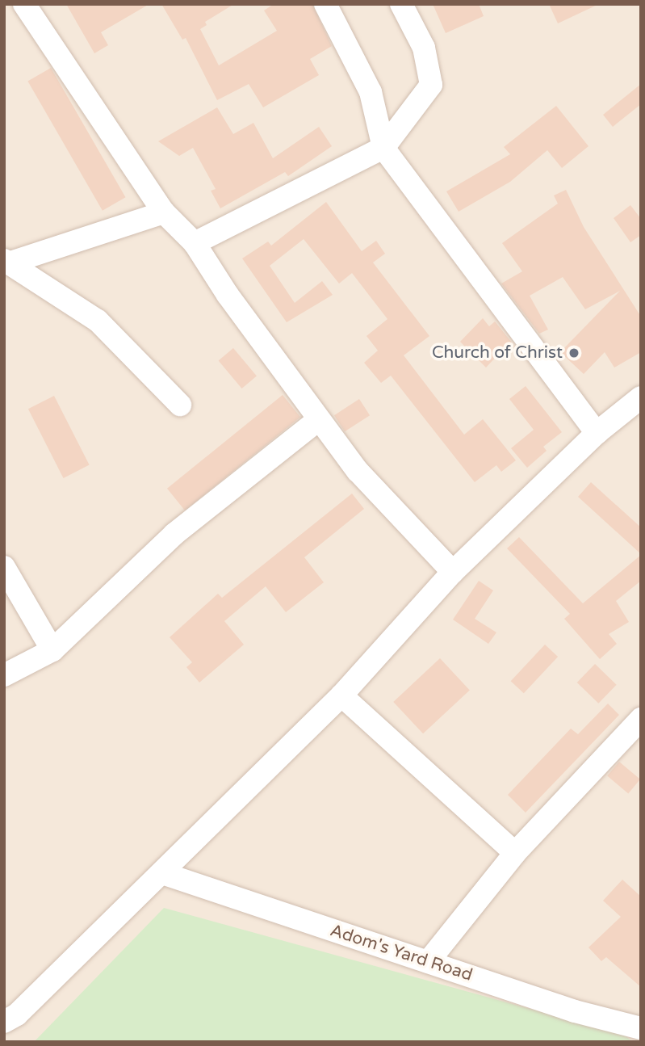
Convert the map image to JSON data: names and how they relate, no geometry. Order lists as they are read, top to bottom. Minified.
{"streets":{"street":["Adom's Yard Road"]},"places":["Church of Christ"]}
